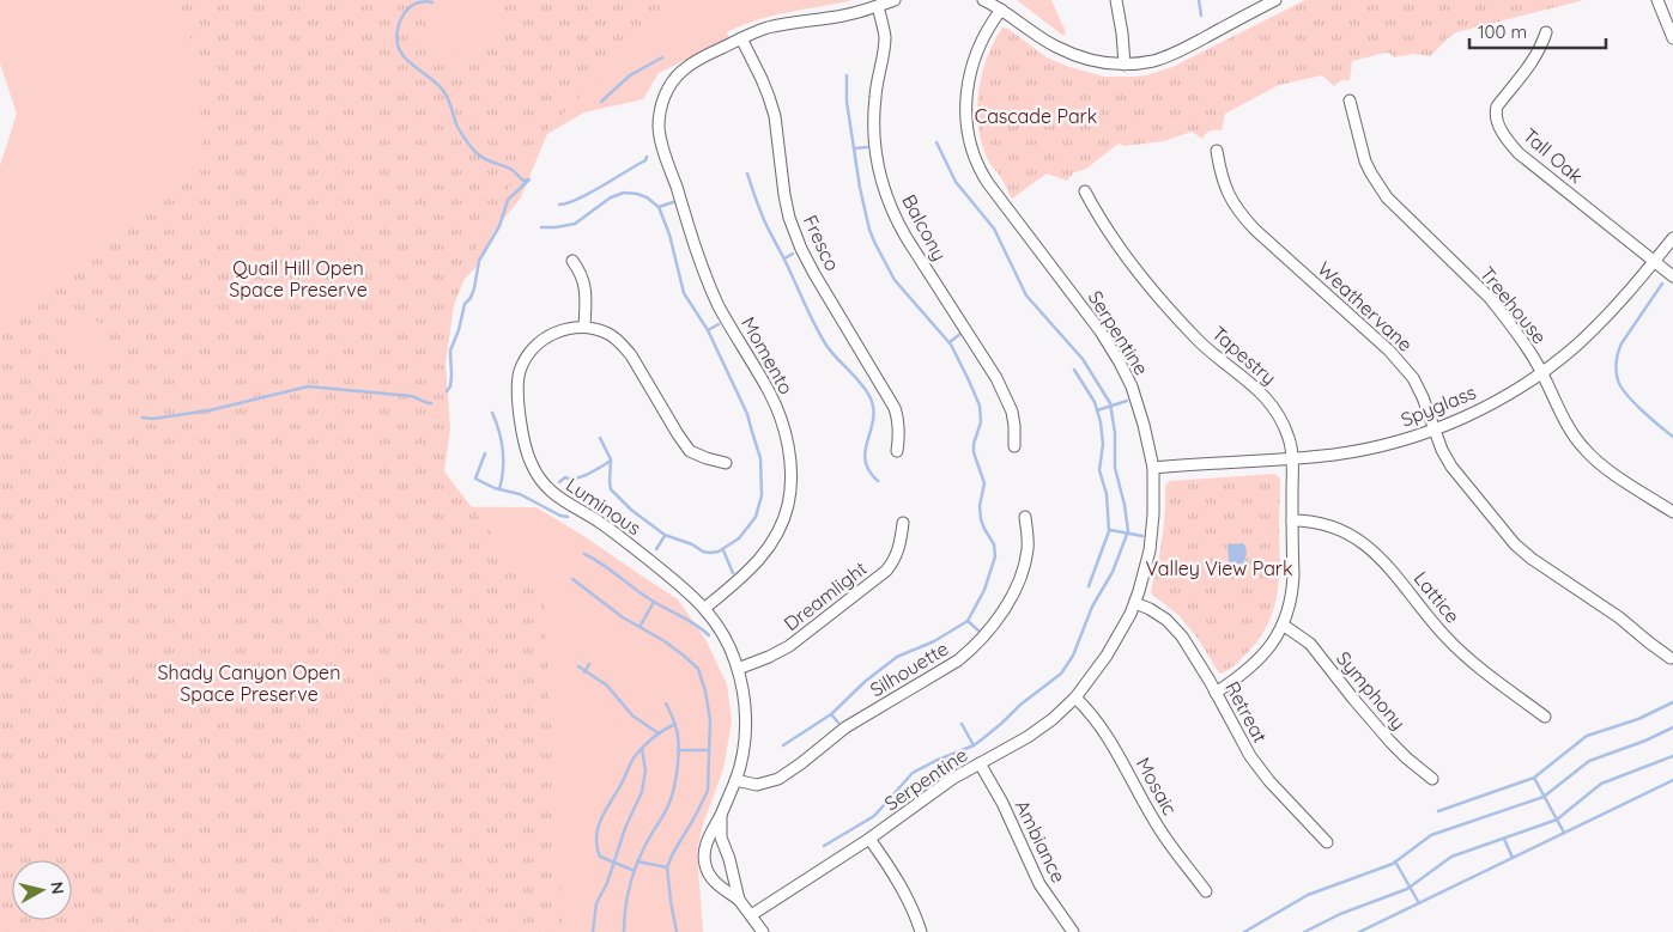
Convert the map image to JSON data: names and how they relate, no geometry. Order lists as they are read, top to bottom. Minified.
{"streets":{"street":["Tall Oak","Balcony","Fresco","Treehouse","Weathervane","Serpentine","Momento","Tapestry","Spyglass","Luminous","Dreamlight","Lattice","Silhouette","Symphony","Retreat","Mosaic","Ambiance"]},"crossings":[["Tall Oak","Spyglass"],["Fresco","Momento"],["Treehouse","Spyglass"],["Weathervane","Spyglass"],["Serpentine","Spyglass"],["Serpentine","Luminous"],["Serpentine","Retreat"],["Serpentine","Mosaic"],["Serpentine","Ambiance"],["Momento","Luminous"],["Tapestry","Spyglass"],["Tapestry","Lattice"],["Tapestry","Symphony"],["Tapestry","Retreat"],["Luminous","Dreamlight"],["Luminous","Silhouette"]],"parks":["Cascade Park","Quail Hill Open Space Preserve","Valley View Park","Shady Canyon Open Space Preserve"],"scale_bar":"100 m","north":"right"}
